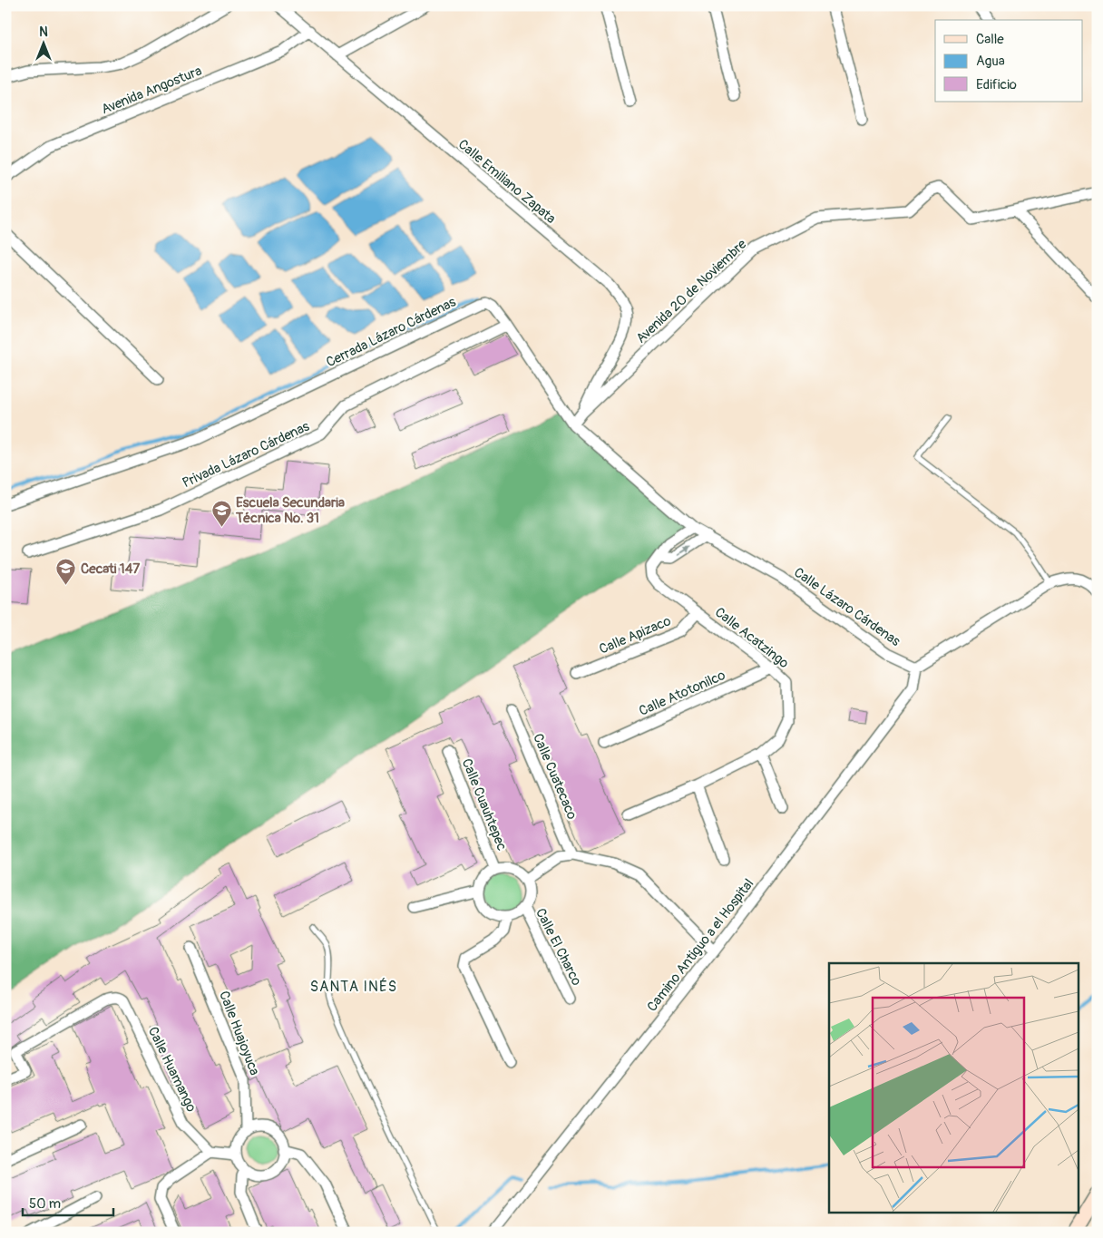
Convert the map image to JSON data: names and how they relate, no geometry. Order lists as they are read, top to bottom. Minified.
{"streets":{"street":["Avenida Angostura","Calle Emiliano Zapata","Avenida 20 de Noviembre","Cerrada Lázaro Cárdenas","Privada Lázaro Cárdenas","Calle Lázaro Cárdenas","Calle Apizaco","Calle Acatzingo","Calle Atotonilco","Calle Cuatecaco","Calle Cuauhtepec","Camino Antiguo a el Hospital","Calle El Charco","Calle Huajoyuca","Calle Huamango"]},"crossings":[["Avenida Angostura","Calle Emiliano Zapata"],["Calle Emiliano Zapata","Avenida 20 de Noviembre"],["Avenida 20 de Noviembre","Cerrada Lázaro Cárdenas"],["Cerrada Lázaro Cárdenas","Privada Lázaro Cárdenas"],["Cerrada Lázaro Cárdenas","Calle Lázaro Cárdenas"],["Calle Lázaro Cárdenas","Camino Antiguo a el Hospital"],["Calle Apizaco","Calle Acatzingo"],["Calle Acatzingo","Calle Atotonilco"],["Calle Cuauhtepec","Calle El Charco"]],"districts":["SANTA INÉS"],"places":{"school or university":["Escuela Secundaria Técnica No. 31","Cecati 147"]},"legend":["Calle","Agua","Edificio"],"scale_bar":"50 m","north":"top"}
